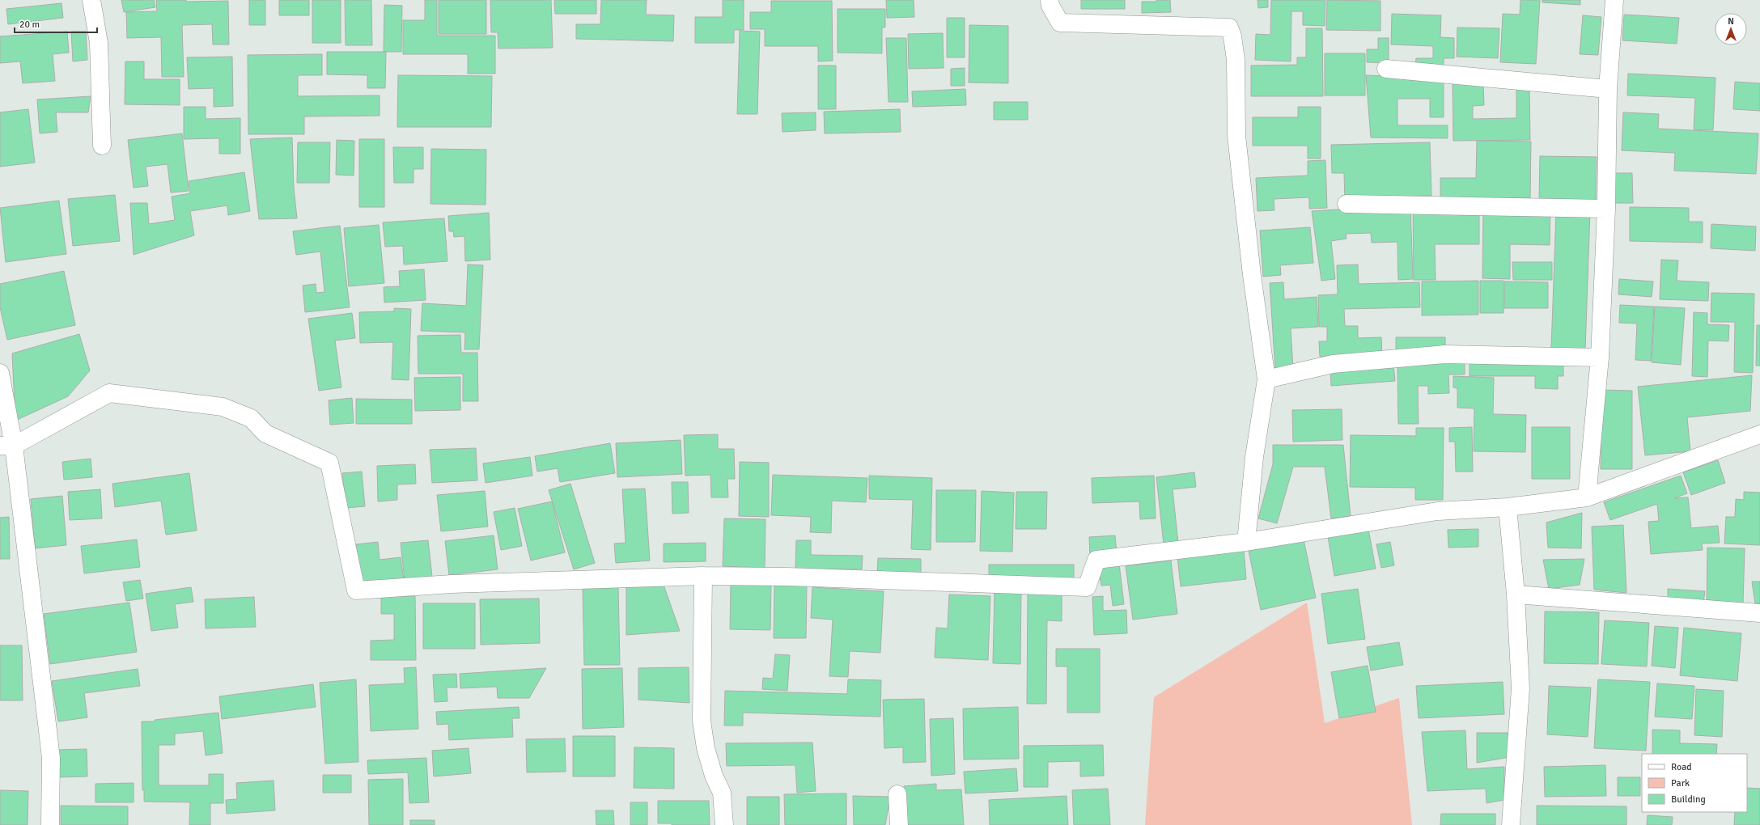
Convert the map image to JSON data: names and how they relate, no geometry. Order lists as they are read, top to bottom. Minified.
{"legend":["Road","Park","Building"],"scale_bar":"20 m","north":"top"}
